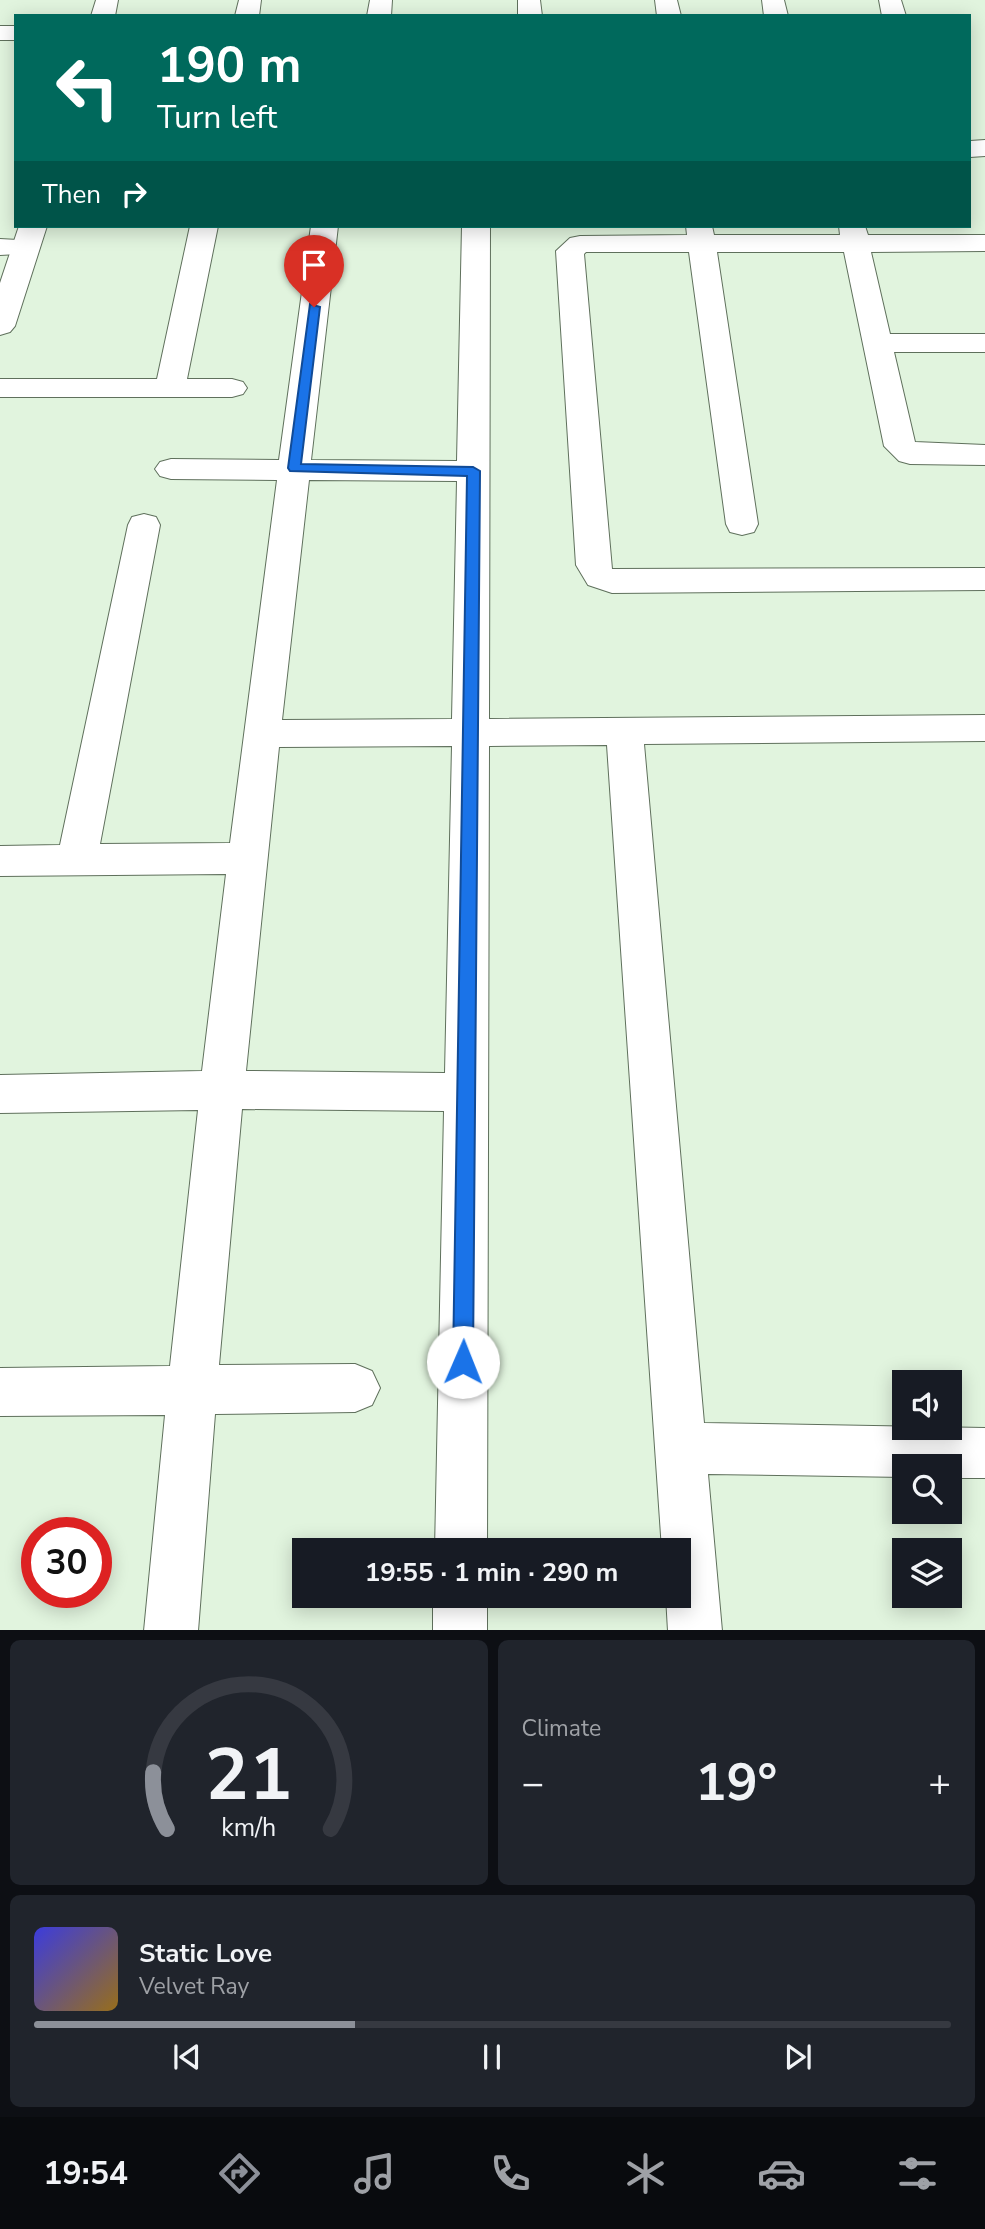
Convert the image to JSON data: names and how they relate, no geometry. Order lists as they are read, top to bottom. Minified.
{"page":{"turn":["190 m","Turn left"],"then":"Then","limit":"30","trip":"19:55 · 1 min · 290 m","tile":"Climate","heat":["−","19°","+"],"song":["Static Love","Velvet Ray"],"tabs":"19:54","gauge":["21","km/h"]}}
